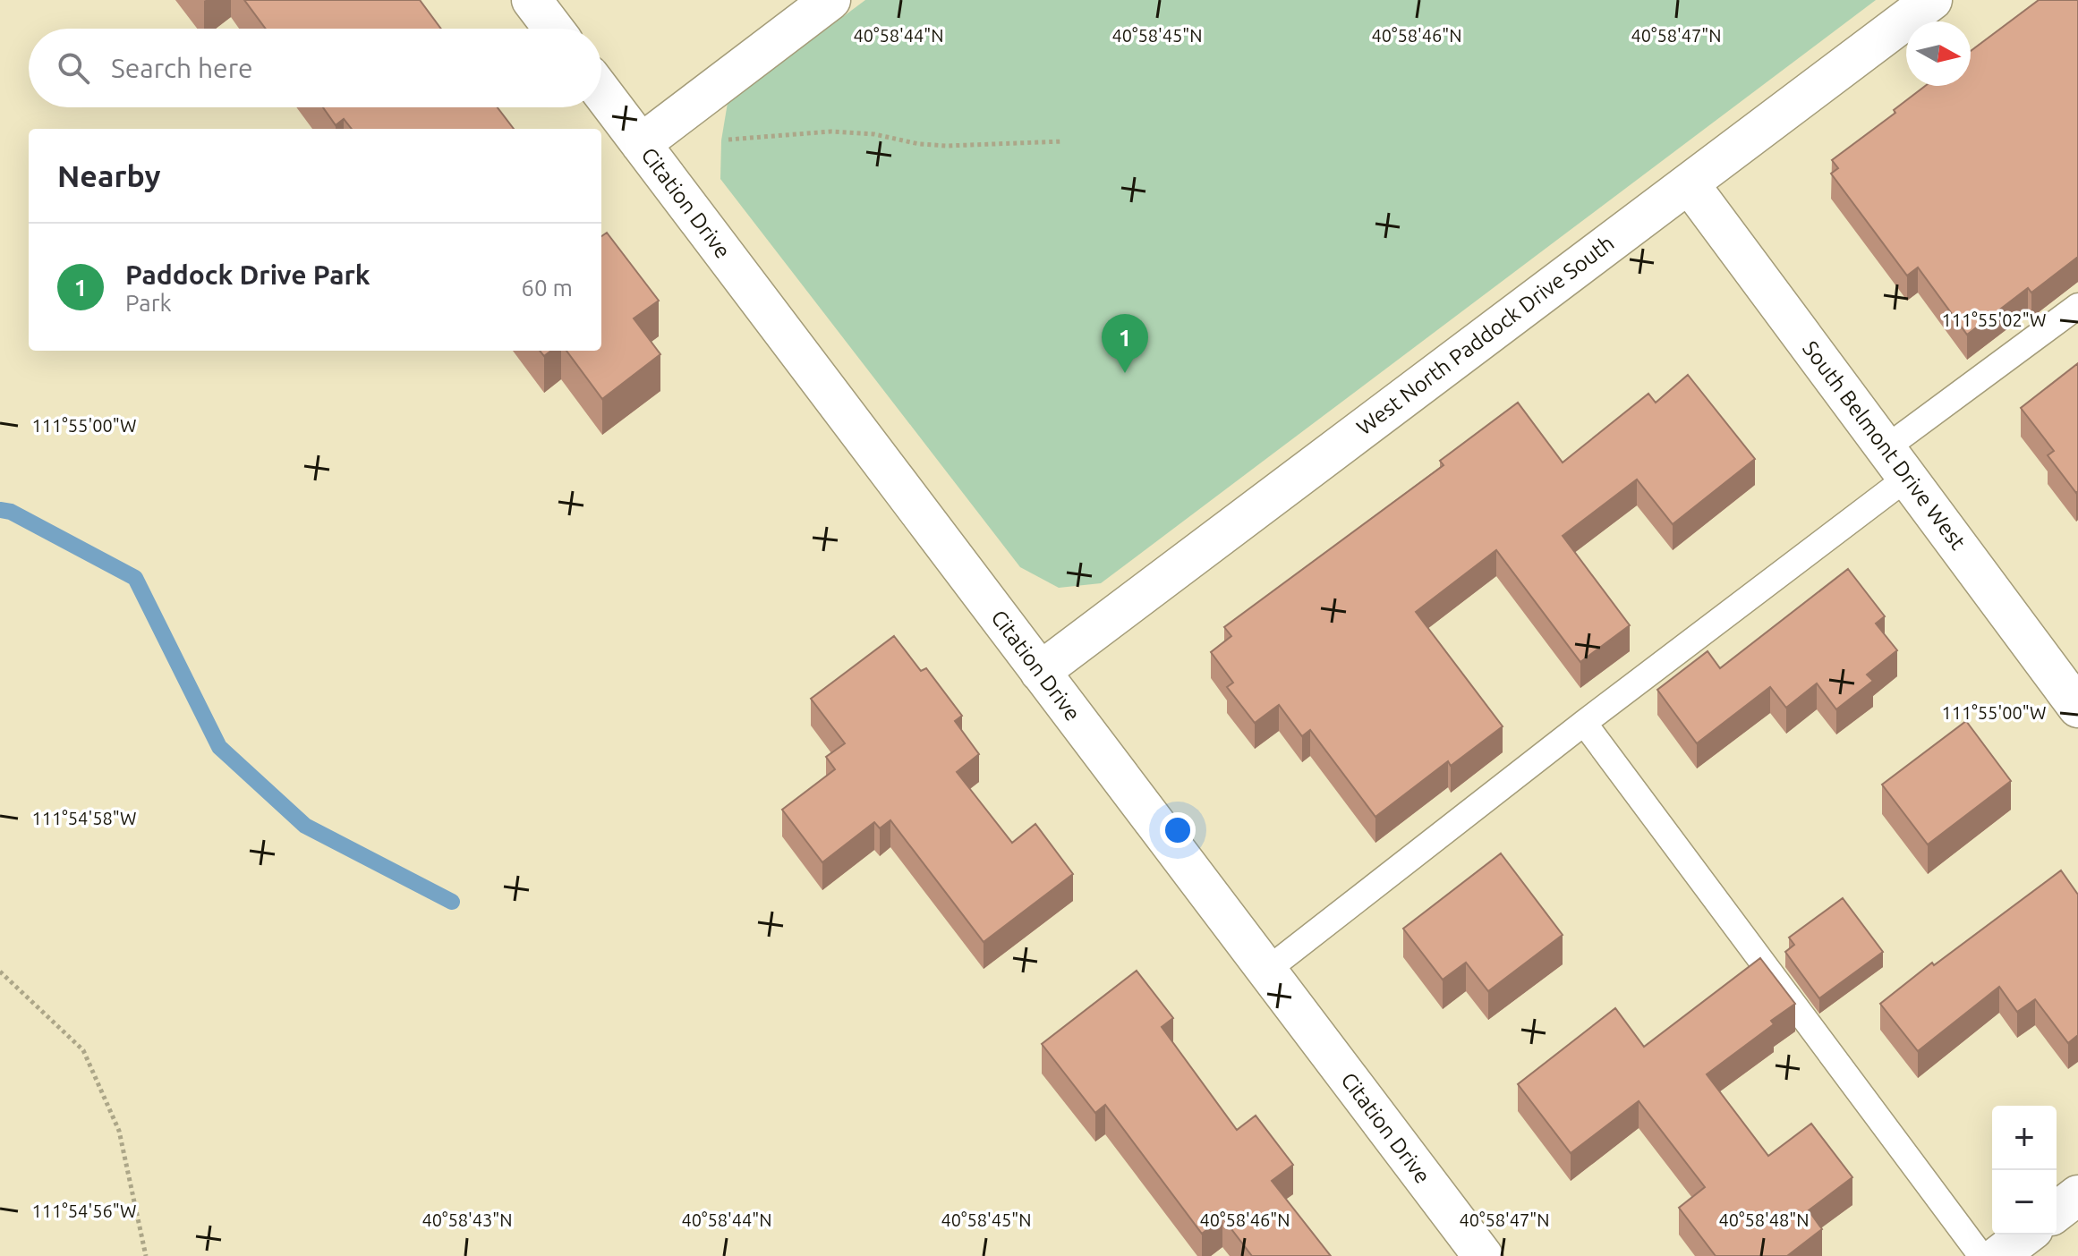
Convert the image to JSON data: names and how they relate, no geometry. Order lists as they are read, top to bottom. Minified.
{"streets":{"street":["Citation Drive","West North Paddock Drive South","South Belmont Drive West"]},"crossings":[["Citation Drive","West North Paddock Drive South"],["West North Paddock Drive South","South Belmont Drive West"]],"north":"right","page":{"search":"Search here","heading":"Nearby","list":[{"mark":"1","name":"Paddock Drive Park","note":"Park","value":"60 m"}],"pins":"1","map_buttons":["+","−"]},"coordinates":["40°58'44\"N","40°58'45\"N","40°58'46\"N","40°58'47\"N","111°55'02\"W","111°55'00\"W","111°54'58\"W","111°54'56\"W","40°58'43\"N","40°58'48\"N"]}
